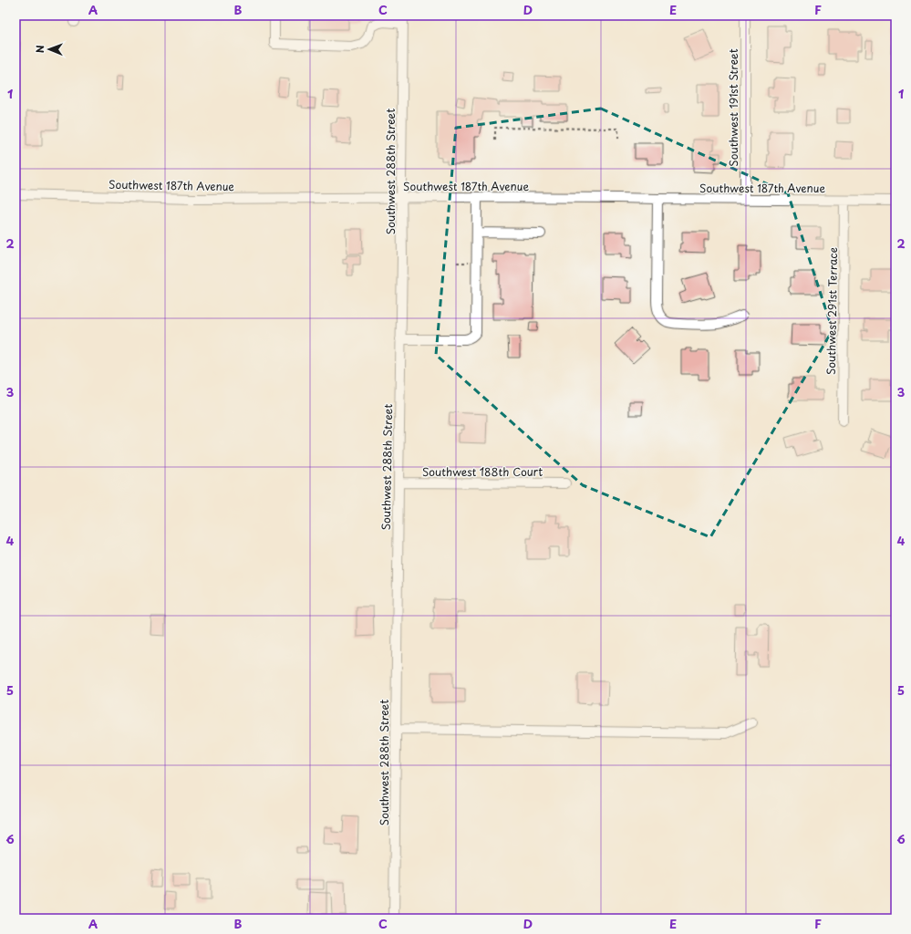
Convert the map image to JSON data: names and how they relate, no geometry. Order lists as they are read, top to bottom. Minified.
{"streets":{"street":["Southwest 191st Street","Southwest 288th Street","Southwest 187th Avenue","Southwest 291st Terrace","Southwest 188th Court"]},"crossings":[["Southwest 191st Street","Southwest 187th Avenue"],["Southwest 288th Street","Southwest 187th Avenue"],["Southwest 288th Street","Southwest 188th Court"],["Southwest 187th Avenue","Southwest 291st Terrace"]],"north":"left","grid":{"columns":["A","B","C","D","E","F"],"rows":["1","2","3","4","5","6"]}}
